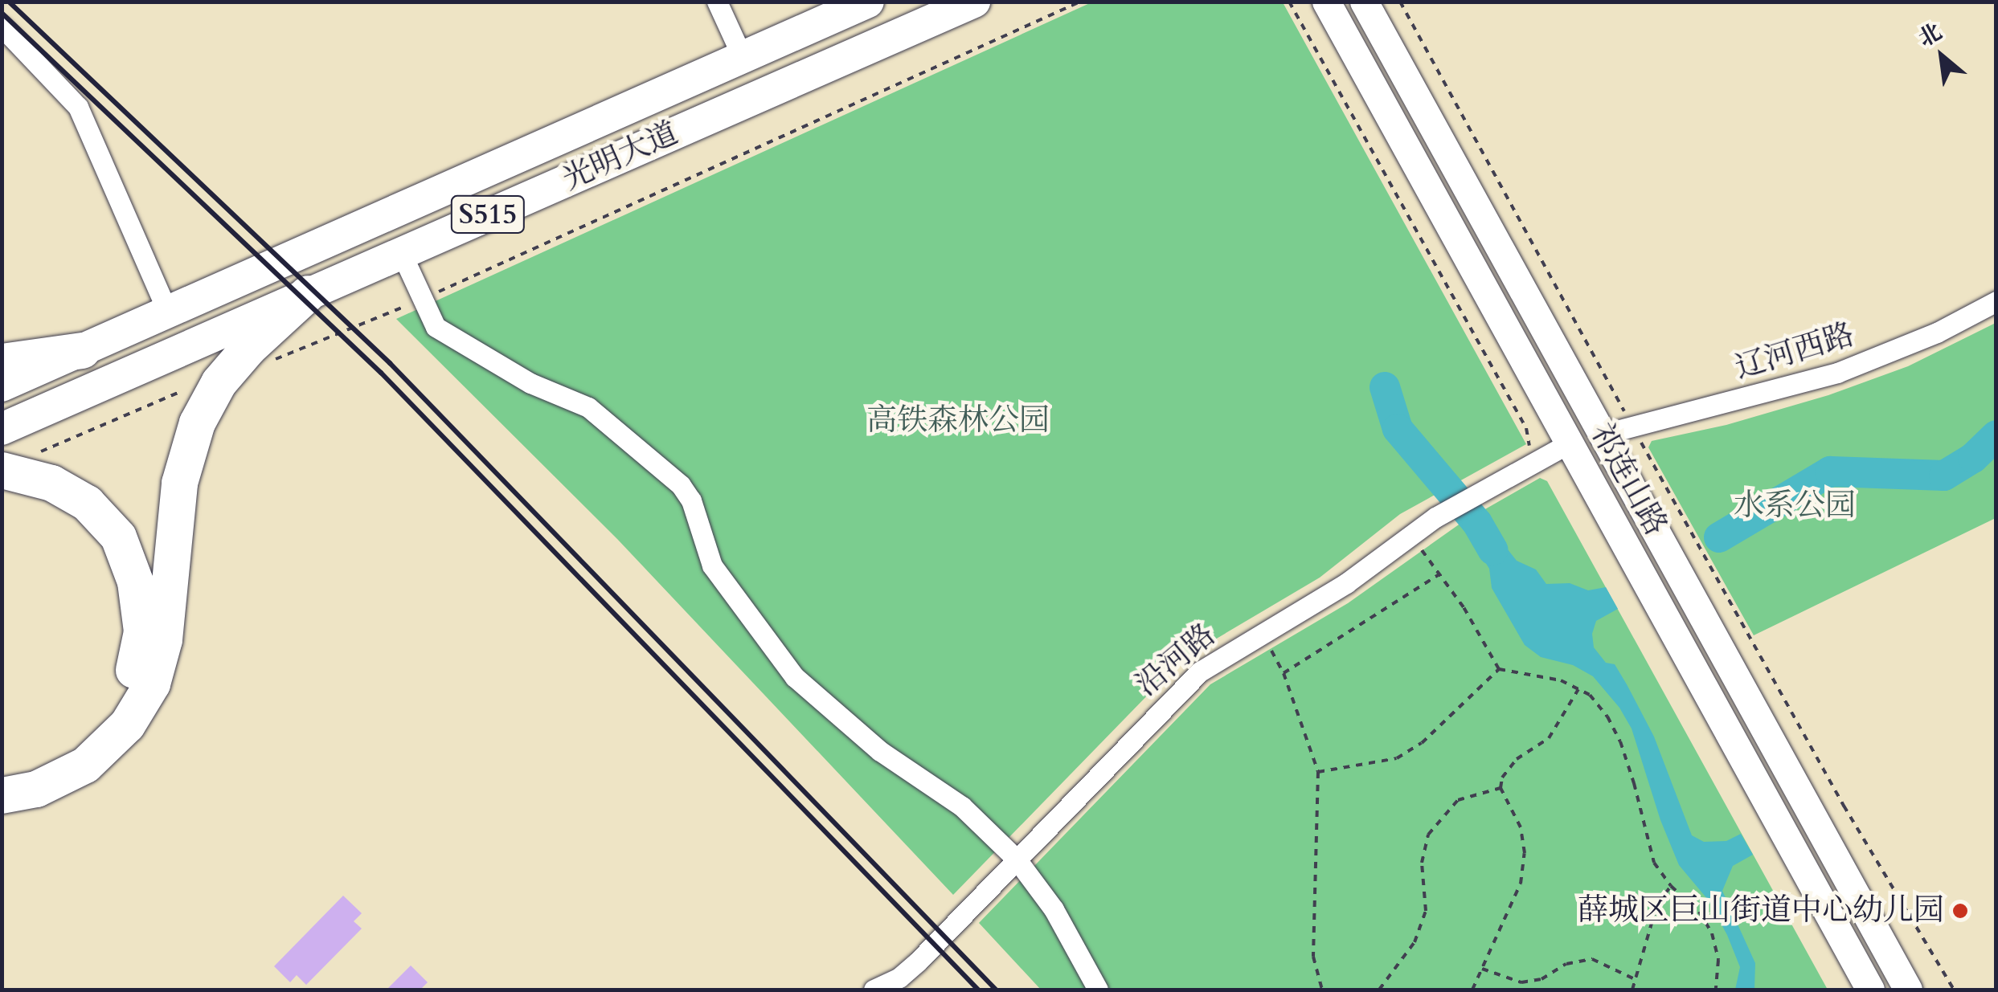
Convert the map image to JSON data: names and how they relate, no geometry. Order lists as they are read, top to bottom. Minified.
{"streets":{"main road":["光明大道","S515","祁连山路"],"street":["辽河西路","沿河路"]},"crossings":[["辽河西路","祁连山路"],["祁连山路","沿河路"]],"parks":["高铁森林公园","水系公园"],"places":["薛城区巨山街道中心幼儿园"],"north":"top left"}
